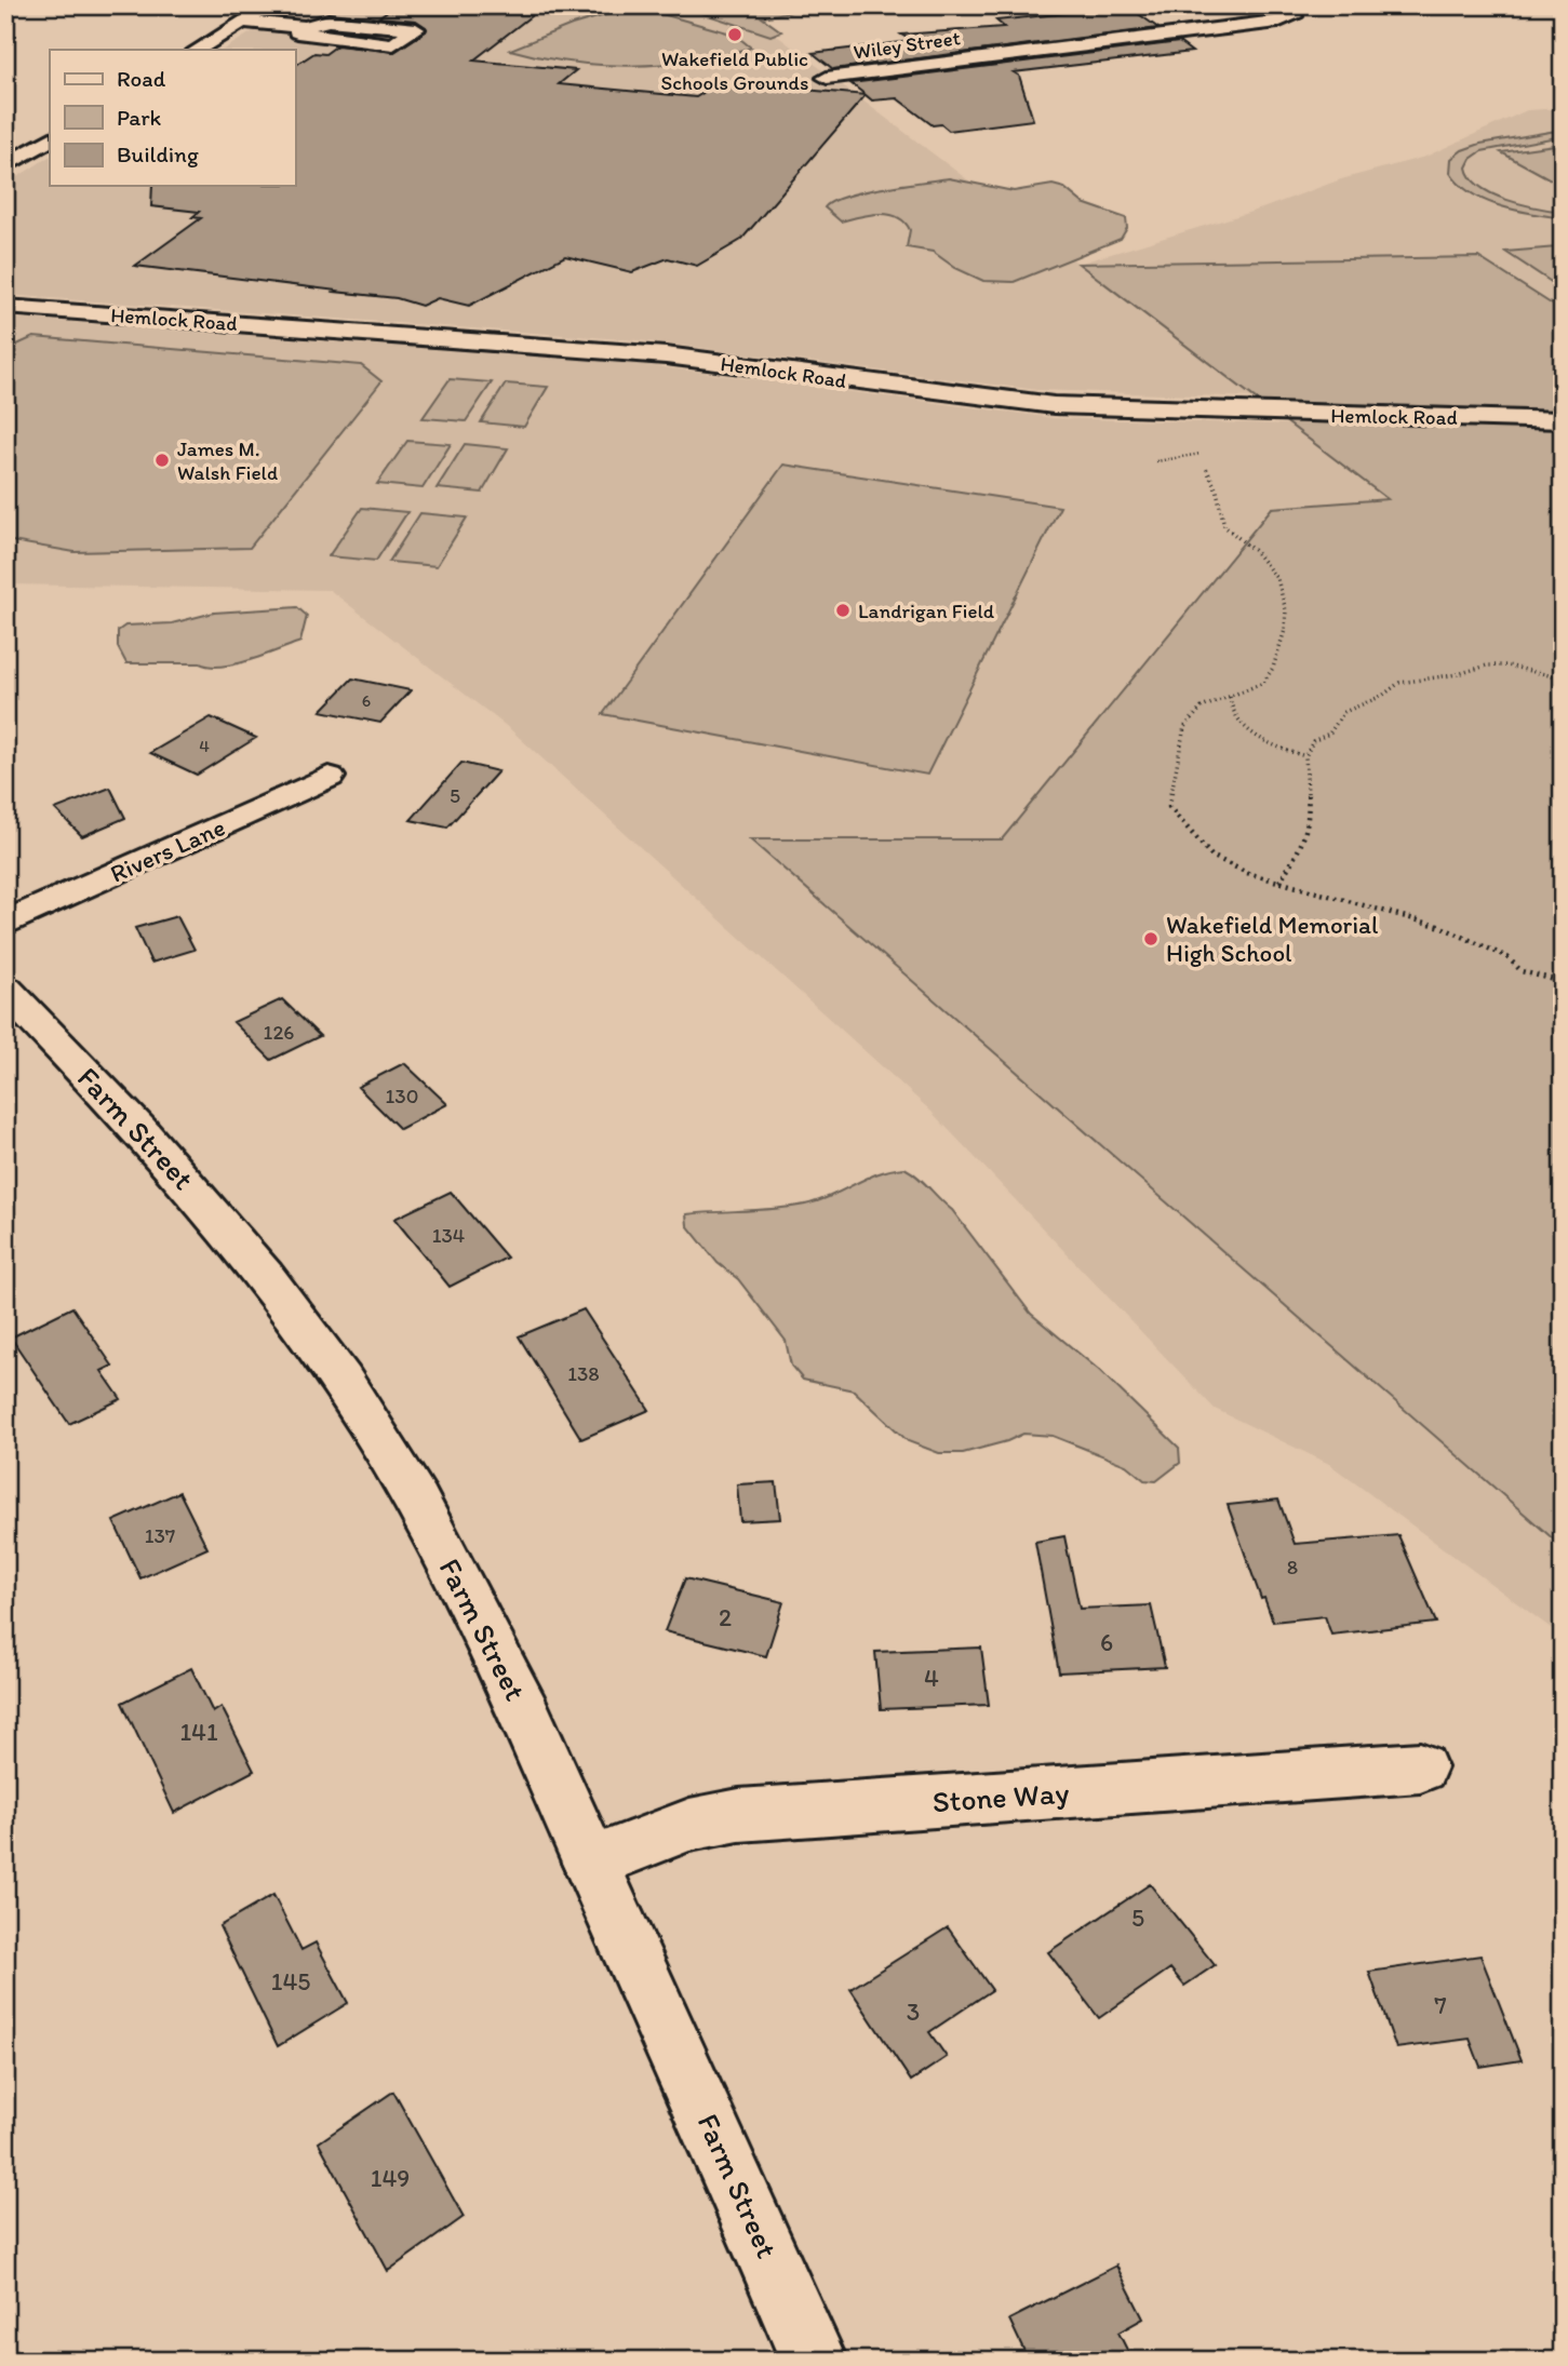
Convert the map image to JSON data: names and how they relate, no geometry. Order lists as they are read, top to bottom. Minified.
{"streets":{"street":["Wiley Street","Hemlock Road","Rivers Lane","Farm Street","Stone Way"]},"crossings":[["Farm Street","Stone Way"]],"places":["Wakefield Public Schools Grounds","James M. Walsh Field","Landrigan Field","Wakefield Memorial High School"],"house_numbers":["6","4","5","126","130","134","138","137","8","2","6","4","141","5","145","7","3","149"],"legend":["Road","Park","Building"]}
